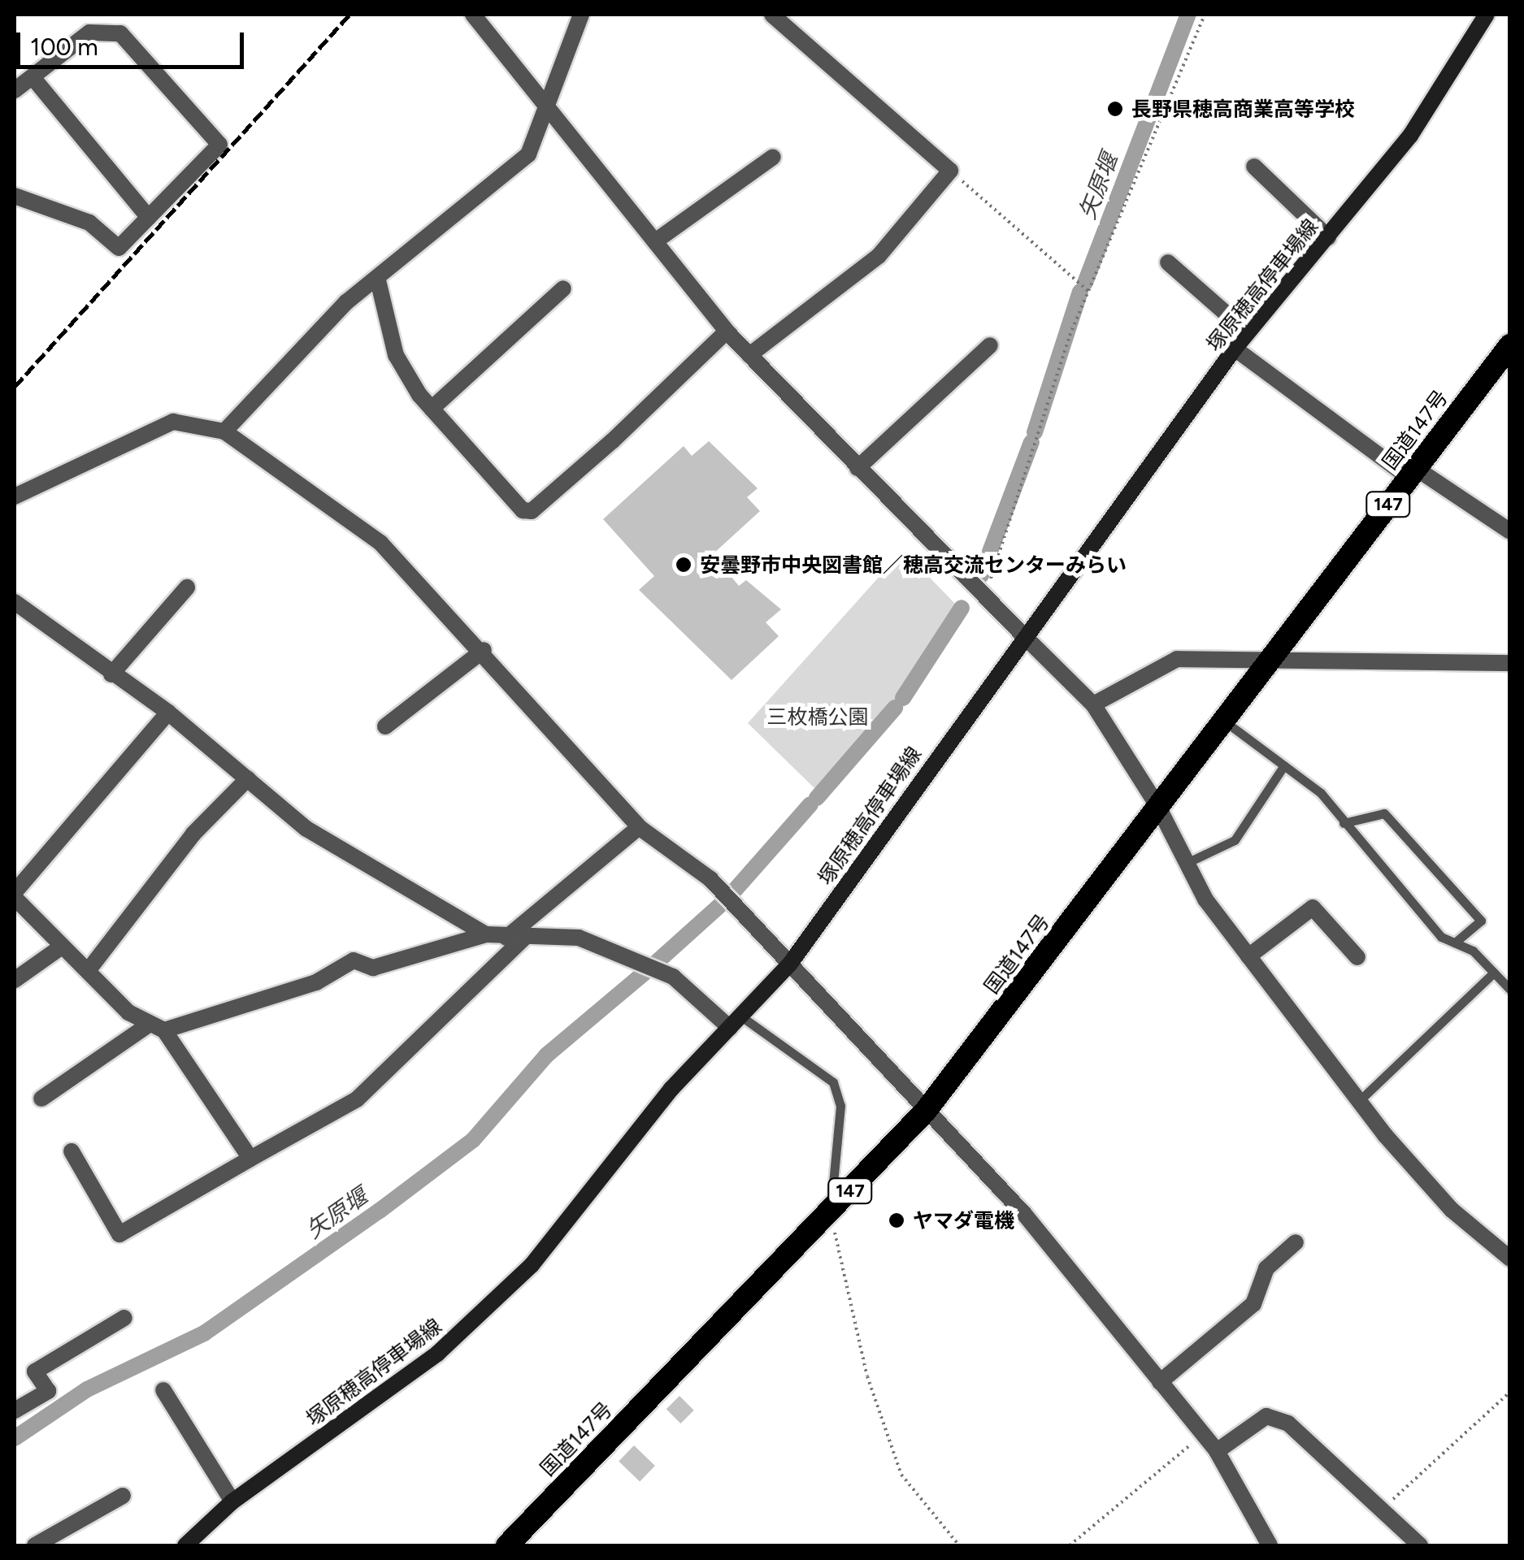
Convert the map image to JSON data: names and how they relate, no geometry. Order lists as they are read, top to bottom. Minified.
{"streets":{"highway":["国道147号","147"],"main road":["塚原穂高停車場線"]},"water":["矢原堰"],"parks":["三枚橋公園"],"places":["長野県穂高商業高等学校","安曇野市中央図書館／穂高交流センターみらい","ヤマダ電機"],"scale_bar":"100 m"}
